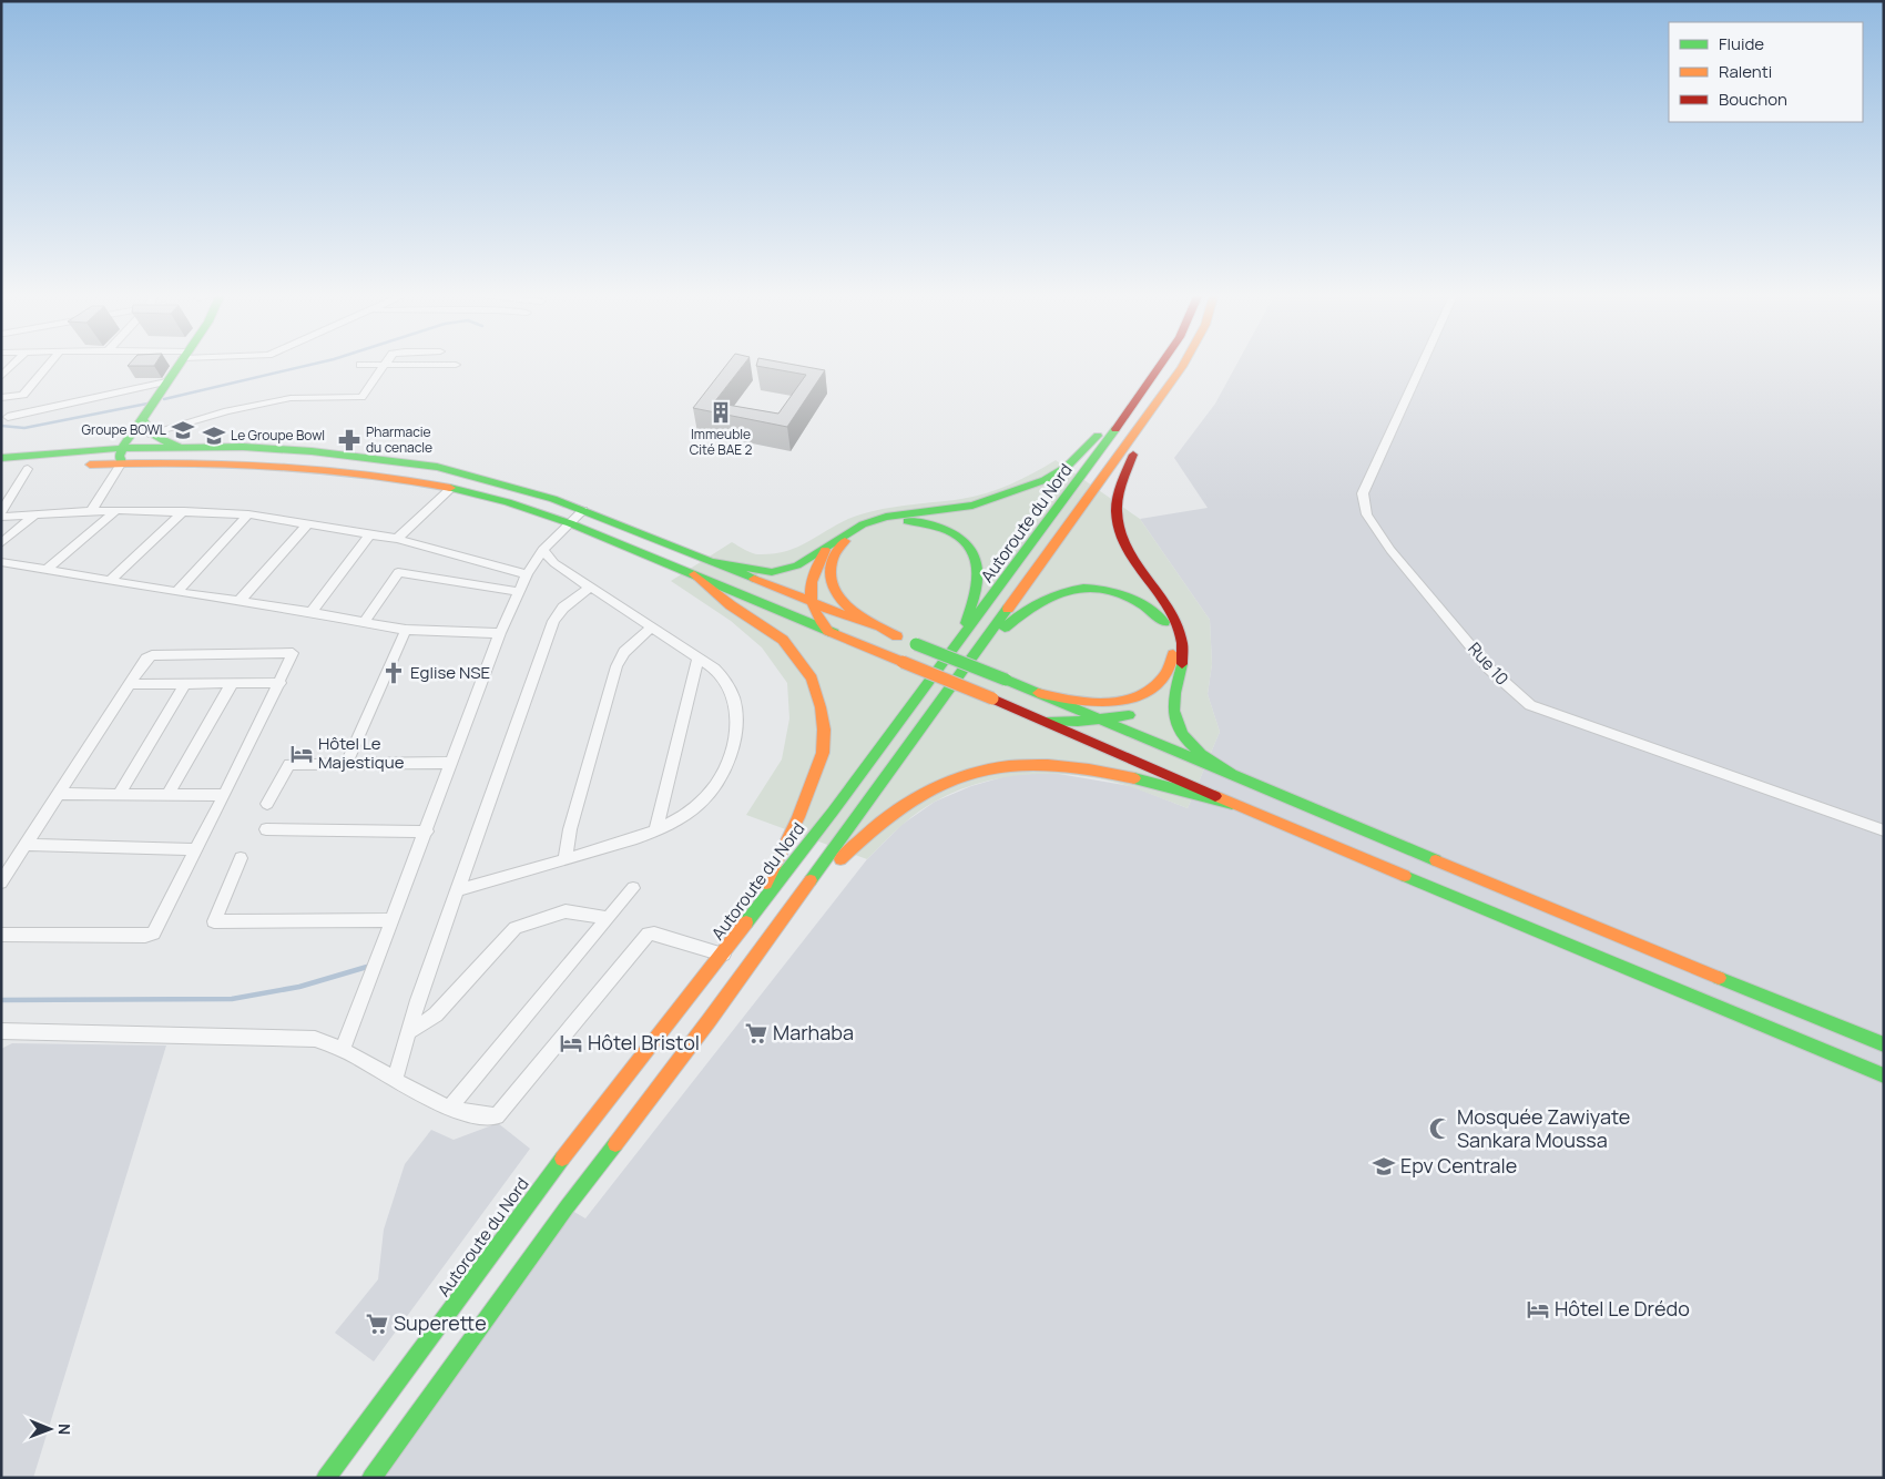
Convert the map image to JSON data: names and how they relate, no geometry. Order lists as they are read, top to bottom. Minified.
{"streets":{"main road":["Autoroute du Nord"],"street":["Rue 10"]},"places":{"building":["Immeuble Cité BAE 2"],"school or university":["Groupe BOWL","Le Groupe Bowl","Epv Centrale"],"pharmacy":["Pharmacie du cenacle"],"church":["Eglise NSE"],"hotel":["Hôtel Le Majestique","Hôtel Bristol","Hôtel Le Drédo"],"supermarket":["Marhaba","Superette"],"mosque":["Mosquée Zawiyate Sankara Moussa"]},"legend":["Fluide","Ralenti","Bouchon"],"north":"right"}
